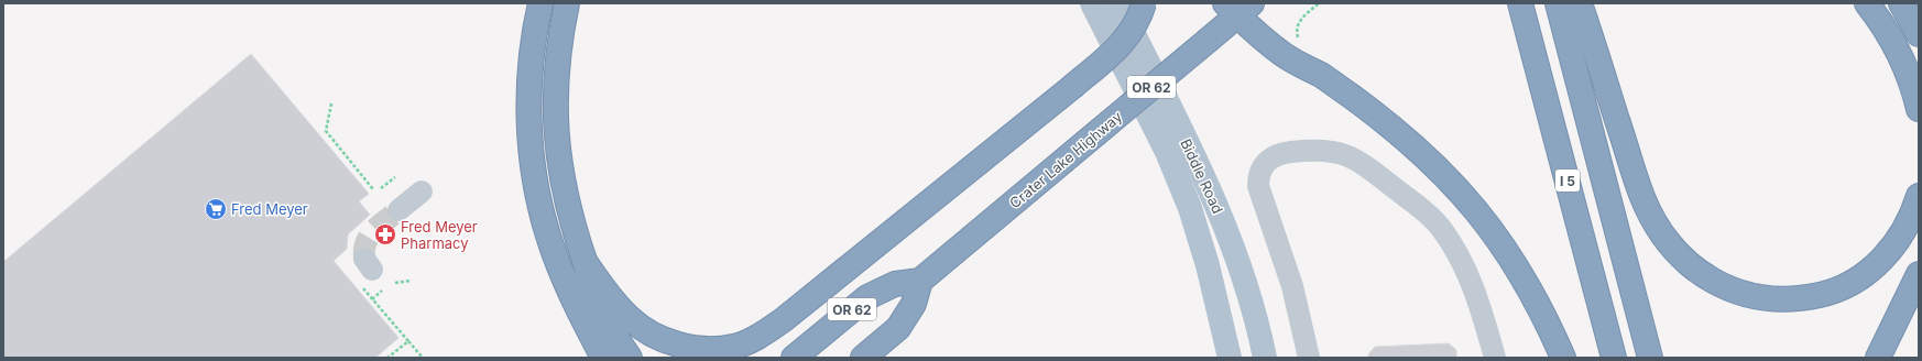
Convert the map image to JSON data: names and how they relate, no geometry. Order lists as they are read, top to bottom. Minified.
{"streets":{"highway":["OR 62","Crater Lake Highway","I 5"],"main road":["Biddle Road"]},"crossings":[["OR 62","Crater Lake Highway"]],"places":{"supermarket":["Fred Meyer"],"pharmacy":["Fred Meyer Pharmacy"]}}
